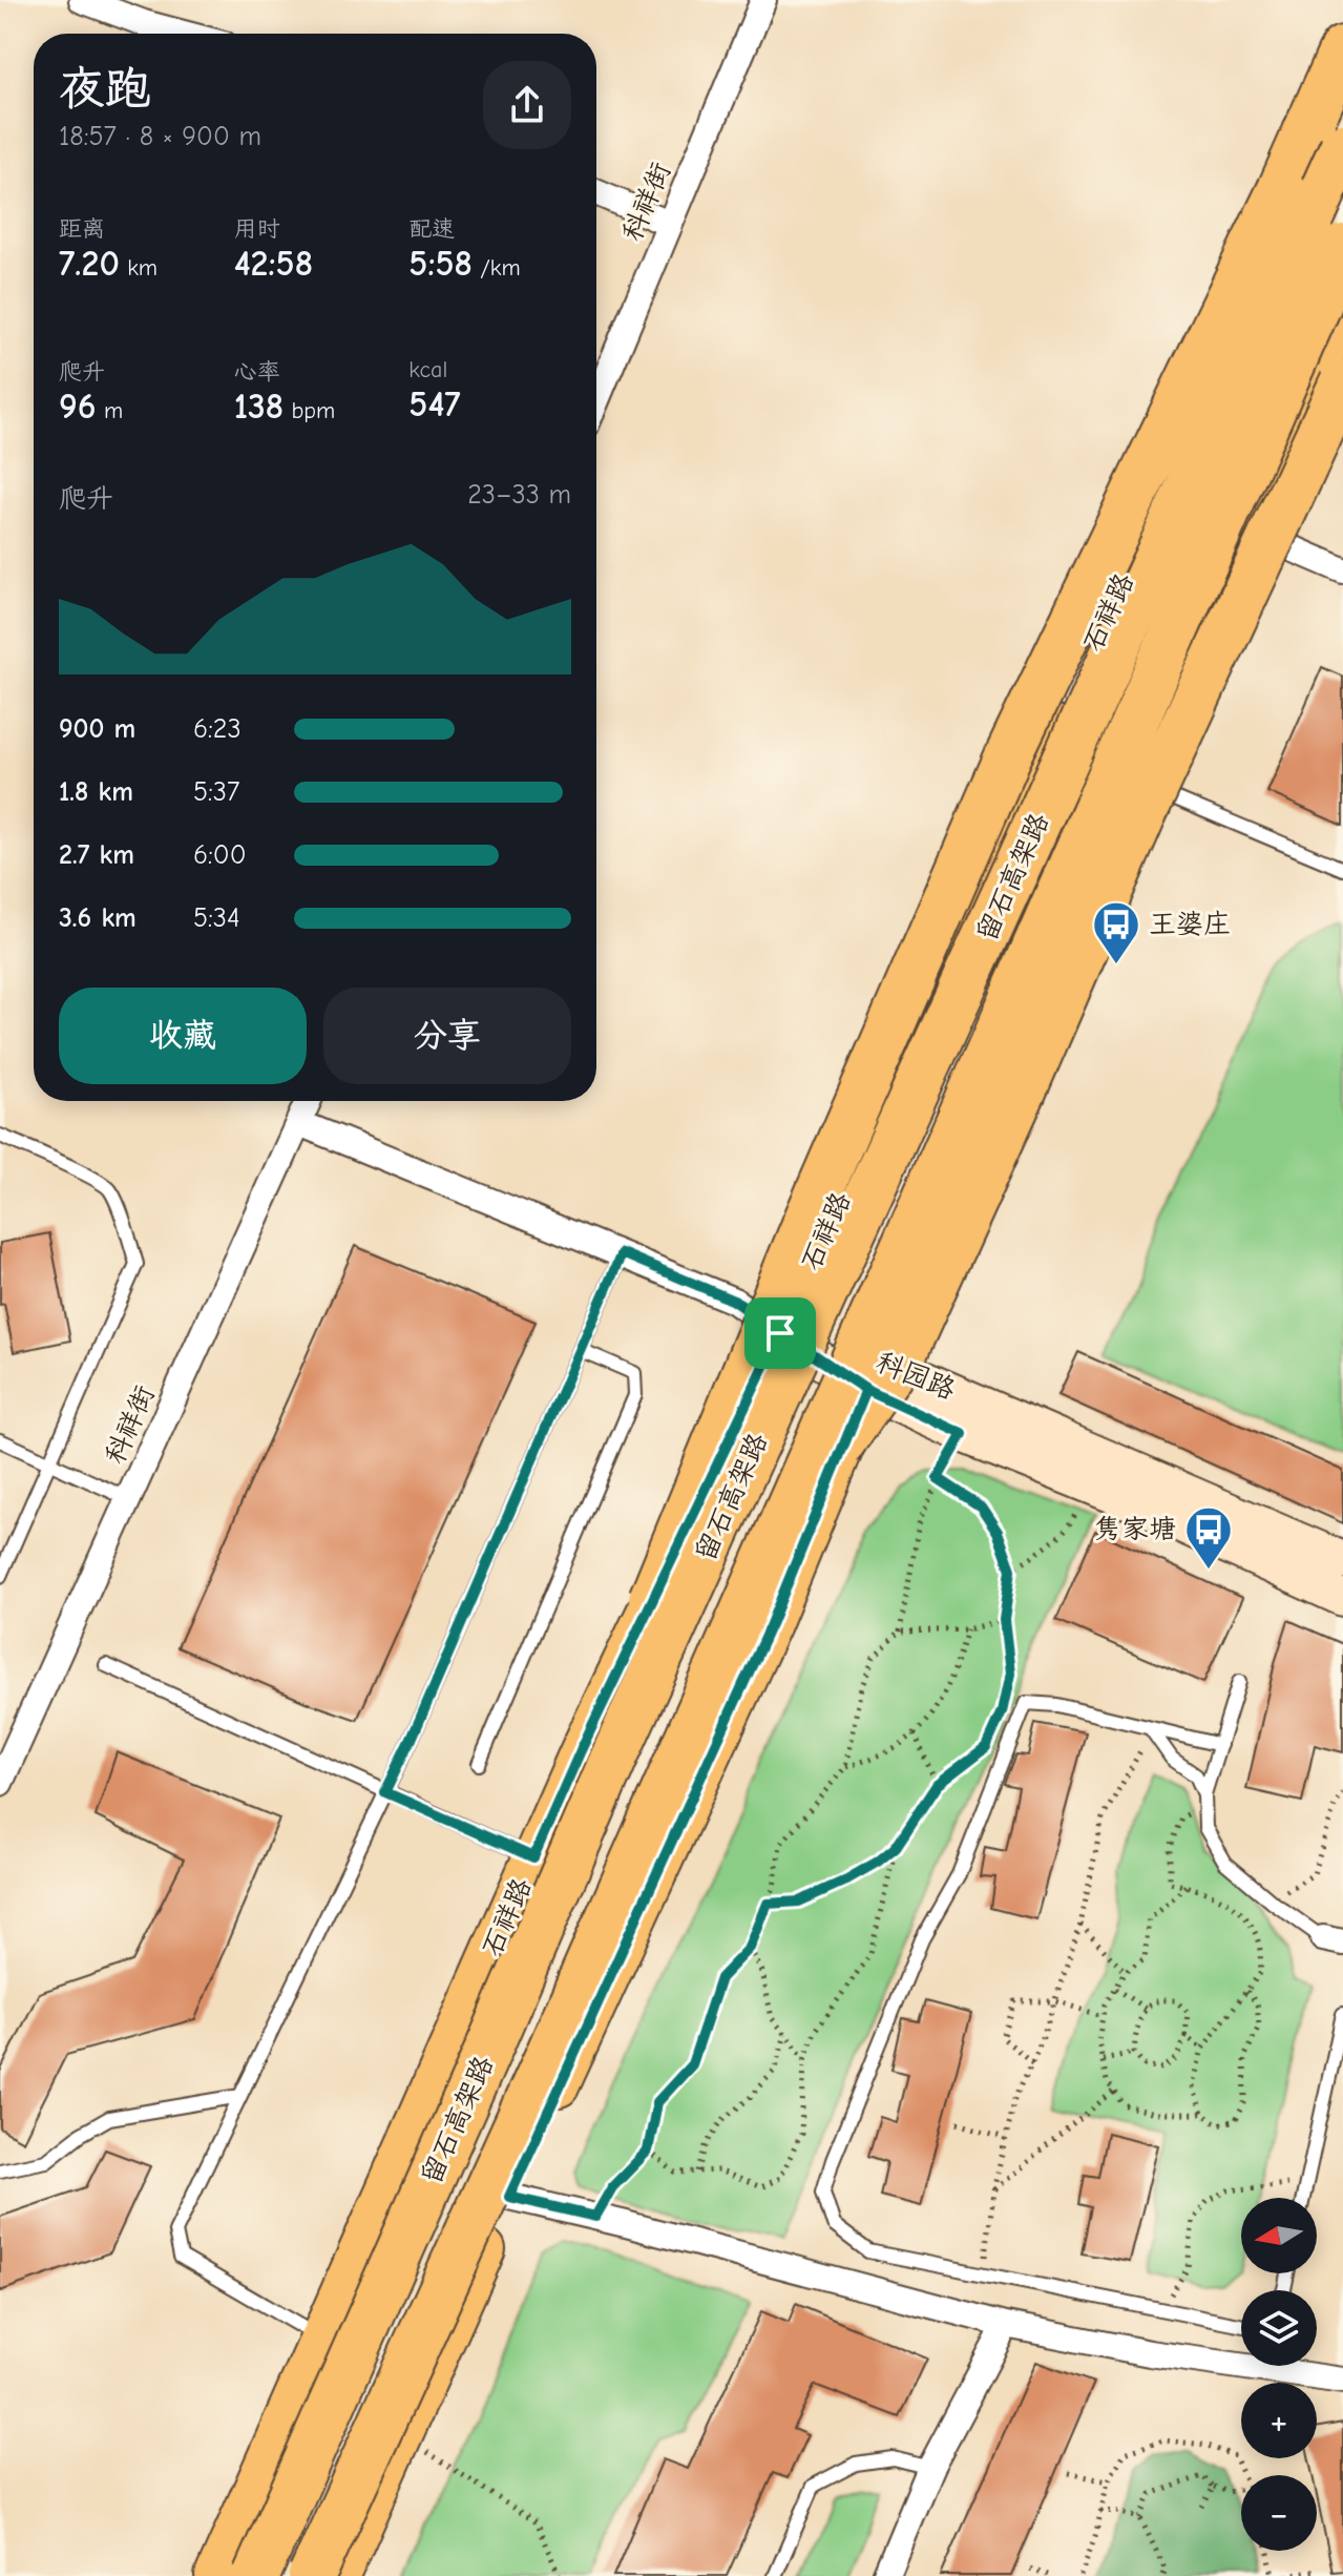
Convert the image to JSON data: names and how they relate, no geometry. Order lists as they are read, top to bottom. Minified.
{"streets":{"highway":["留石高架路"],"main road":["石祥路"],"street":["科祥街","科园路"]},"crossings":[["科祥街","科园路"],["石祥路","科园路"]],"places":{"bus stop":["王婆庄","隽家塘"]},"north":"left","page":{"heading":["夜跑","18:57 · 8 × 900 m"],"stats":[["距离","7.20 km"],["用时","42:58"],["配速","5:58 /km"],["爬升","96 m"],["心率","138 bpm"],["kcal","547"]],"chart":["爬升","23–33 m"],"list":[{"name":"900 m","note":"6:23"},{"name":"1.8 km","note":"5:37"},{"name":"2.7 km","note":"6:00"},{"name":"3.6 km","note":"5:34"}],"buttons":["收藏","分享"],"map_buttons":["+","−"]}}
